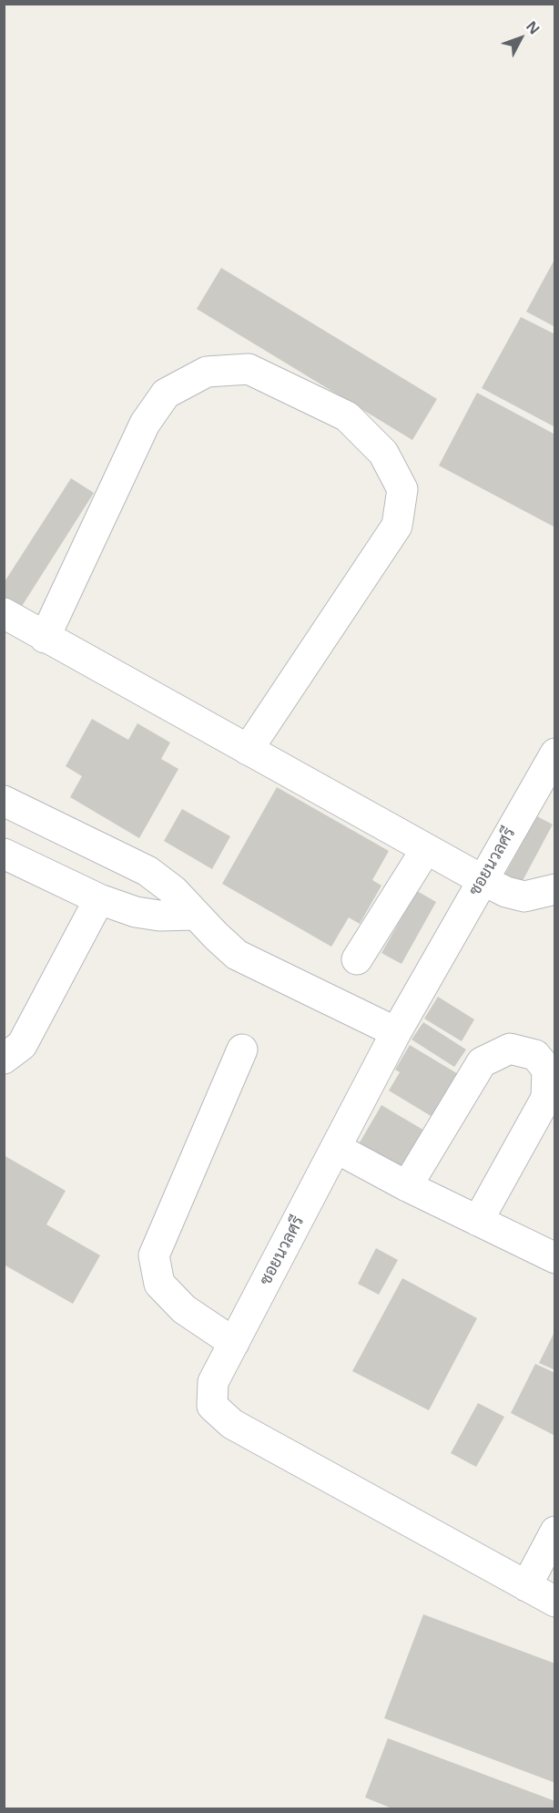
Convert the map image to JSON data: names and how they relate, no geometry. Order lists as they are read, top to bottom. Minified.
{"streets":{"street":["ซอยนวลศรี"]},"north":"top right"}
